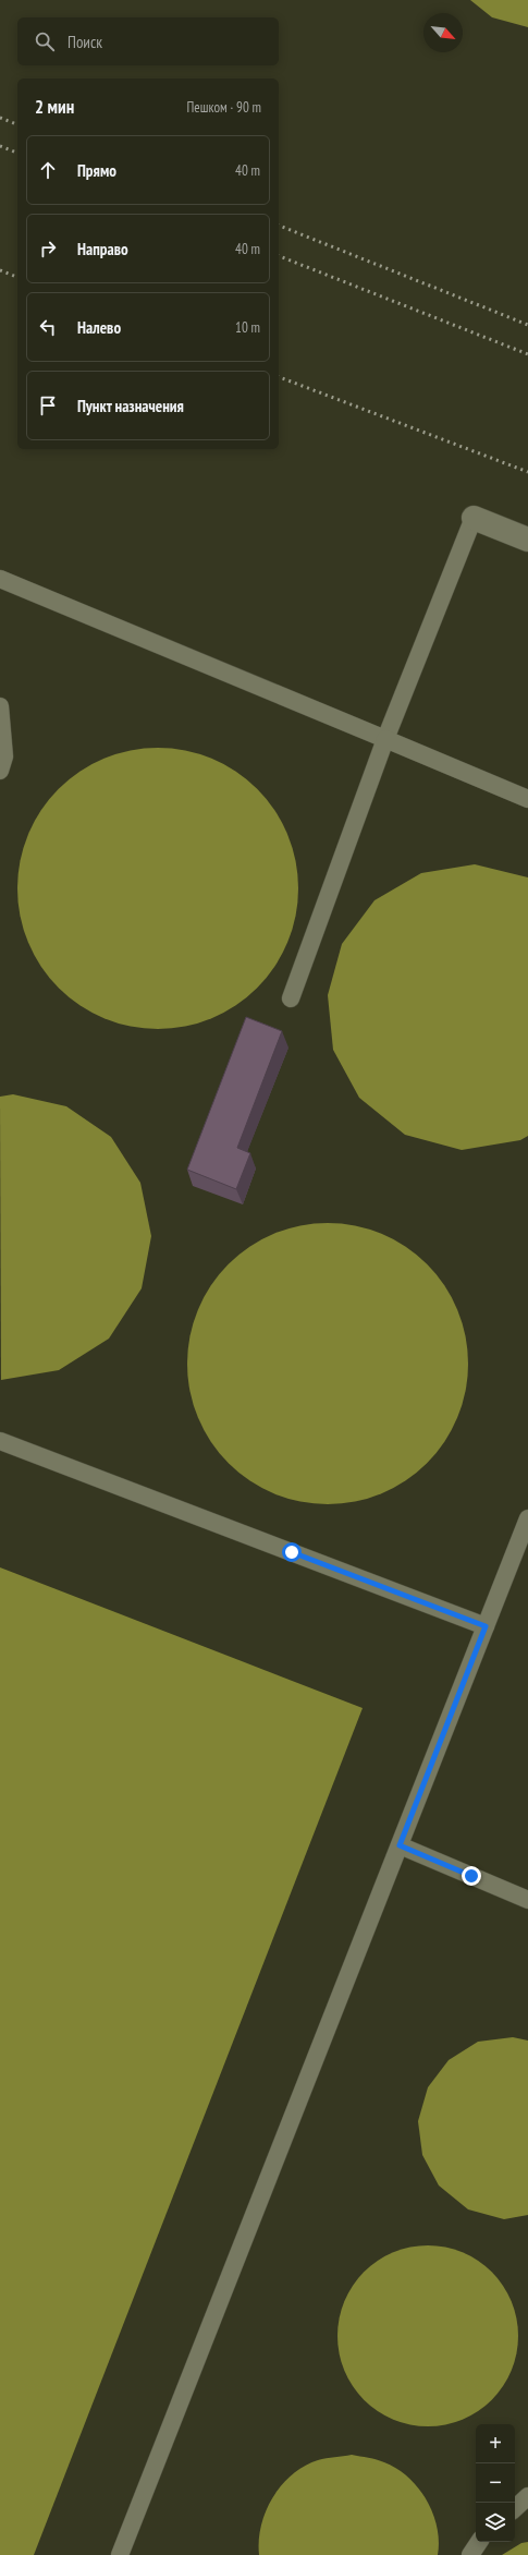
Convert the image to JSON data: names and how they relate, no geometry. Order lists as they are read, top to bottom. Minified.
{"north":"bottom right","page":{"search":"Поиск","heading":["2 мин","Пешком · 90 m"],"list":[["Прямо","40 m"],["Направо","40 m"],["Налево","10 m"],"Пункт назначения"],"map_buttons":["+","−"]}}
